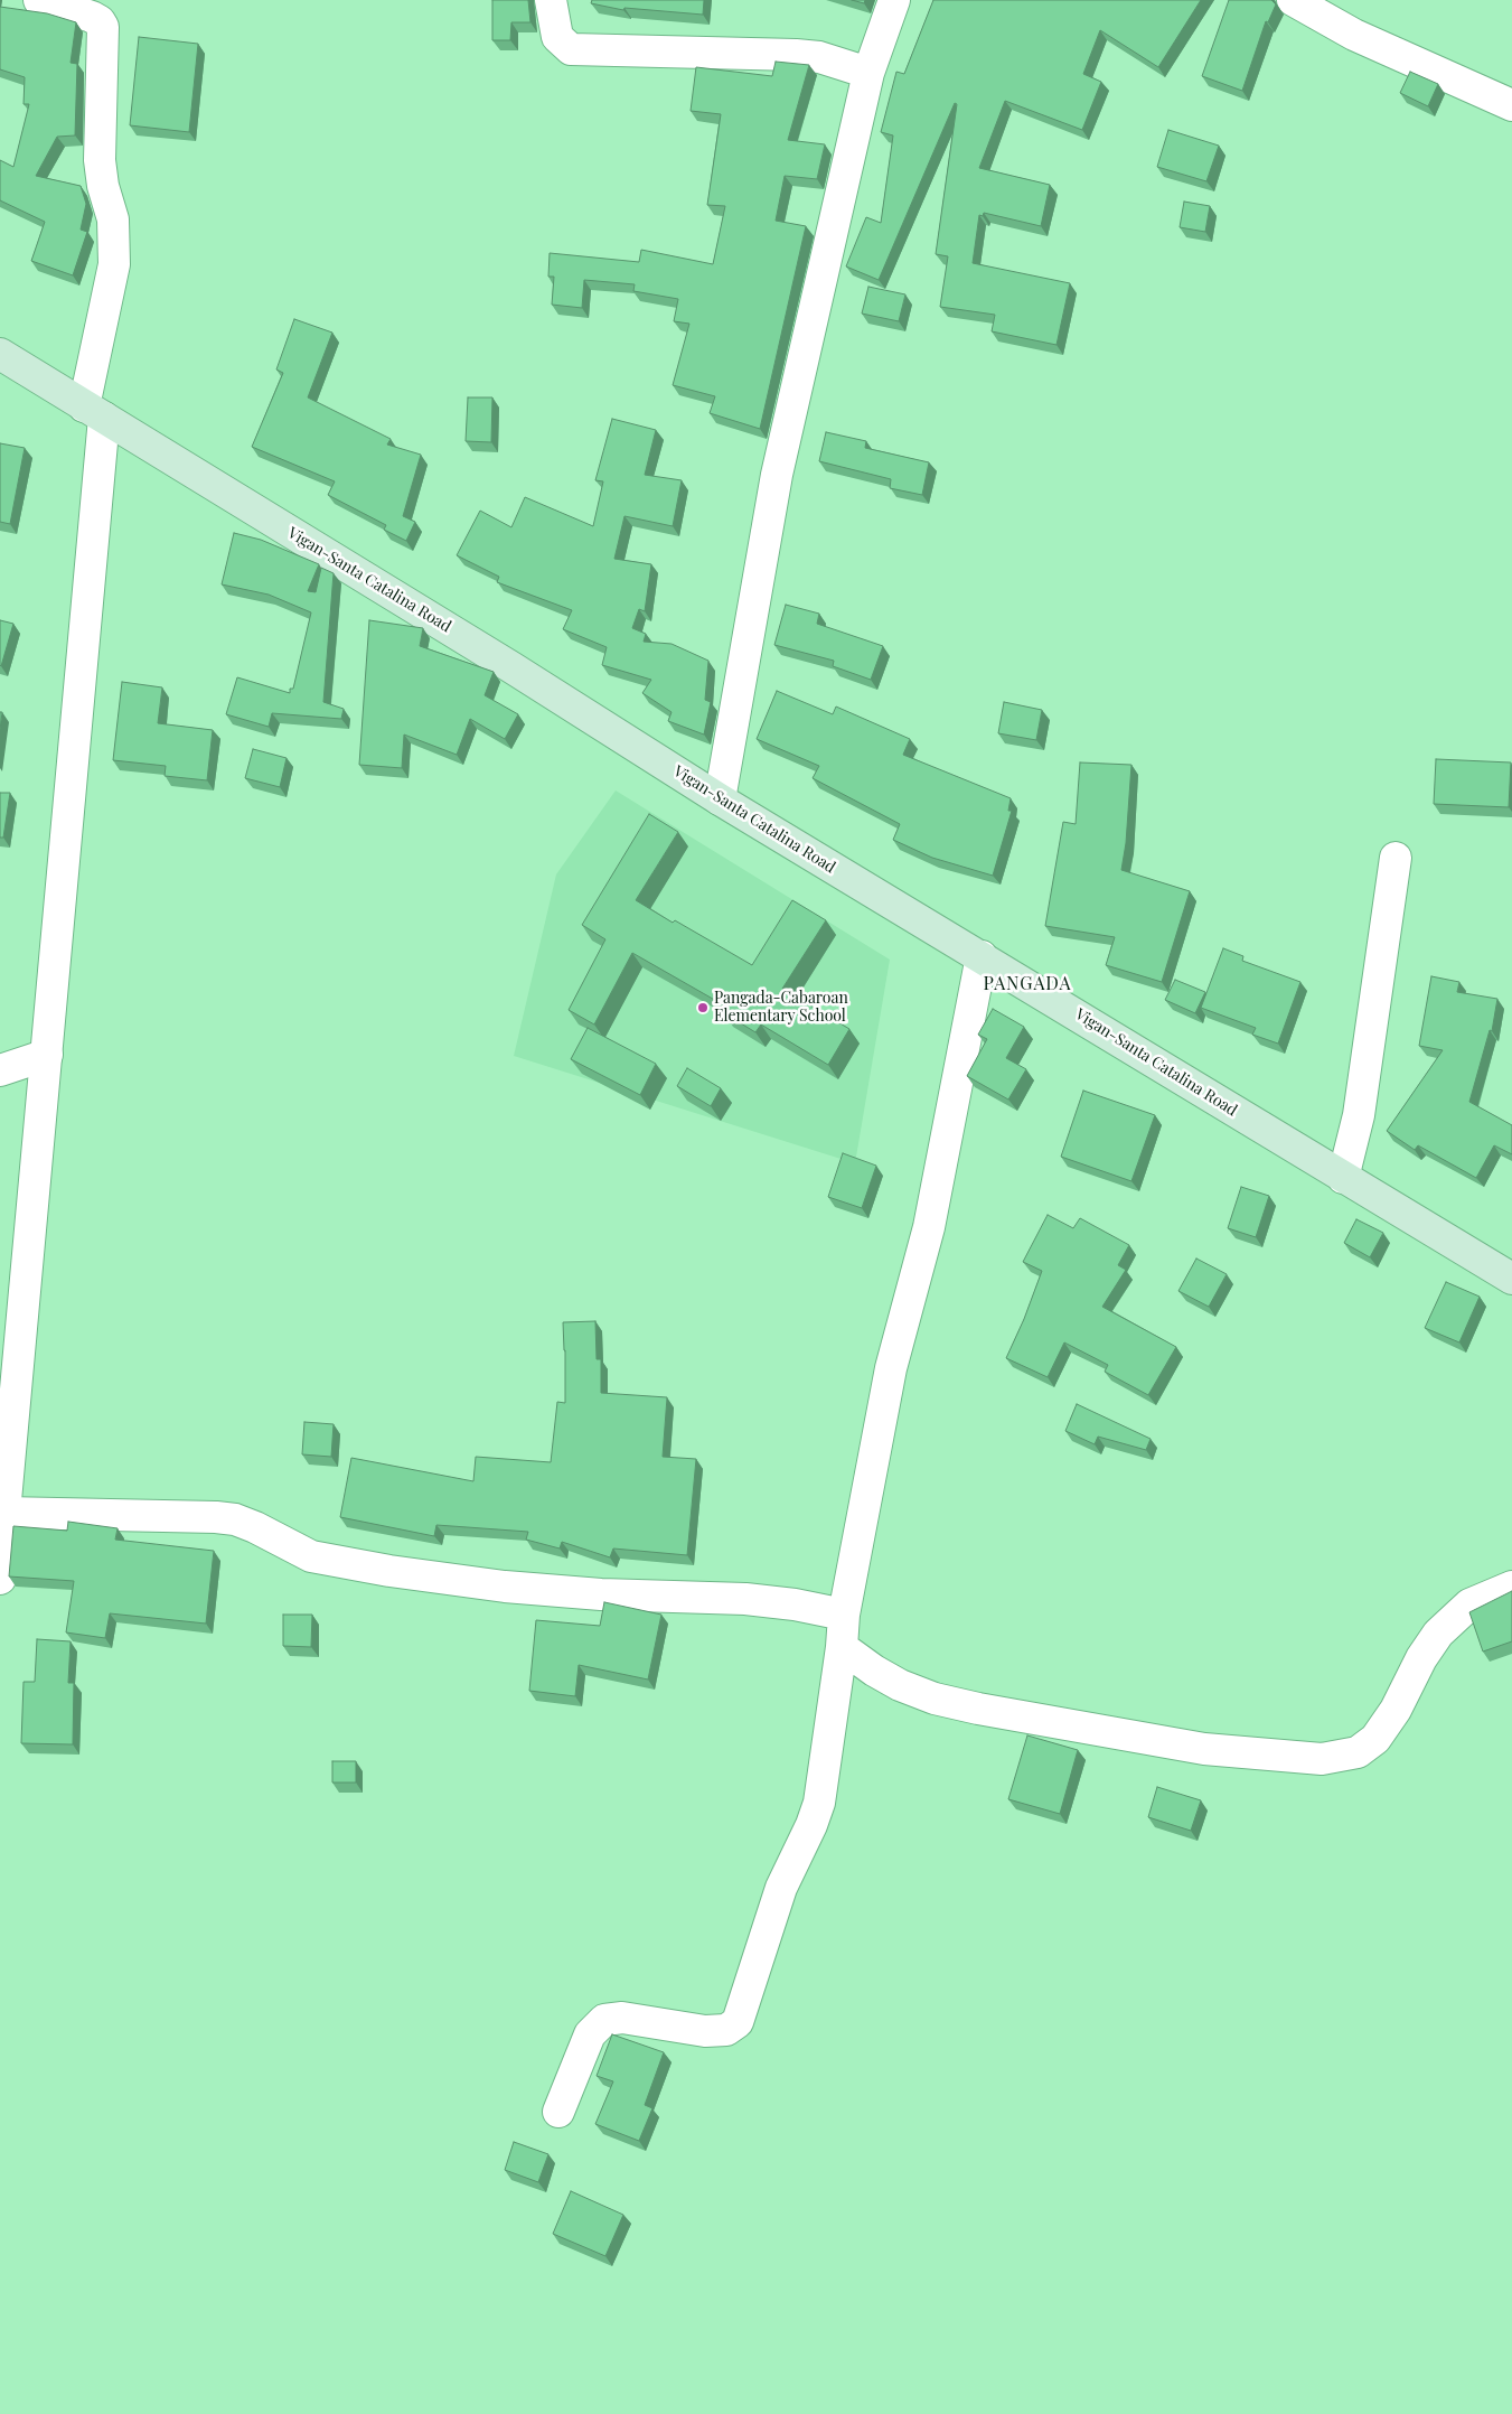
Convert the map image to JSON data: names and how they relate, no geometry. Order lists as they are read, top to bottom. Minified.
{"streets":{"main road":["Vigan-Santa Catalina Road"]},"districts":["PANGADA"],"places":["Pangada-Cabaroan Elementary School"]}
